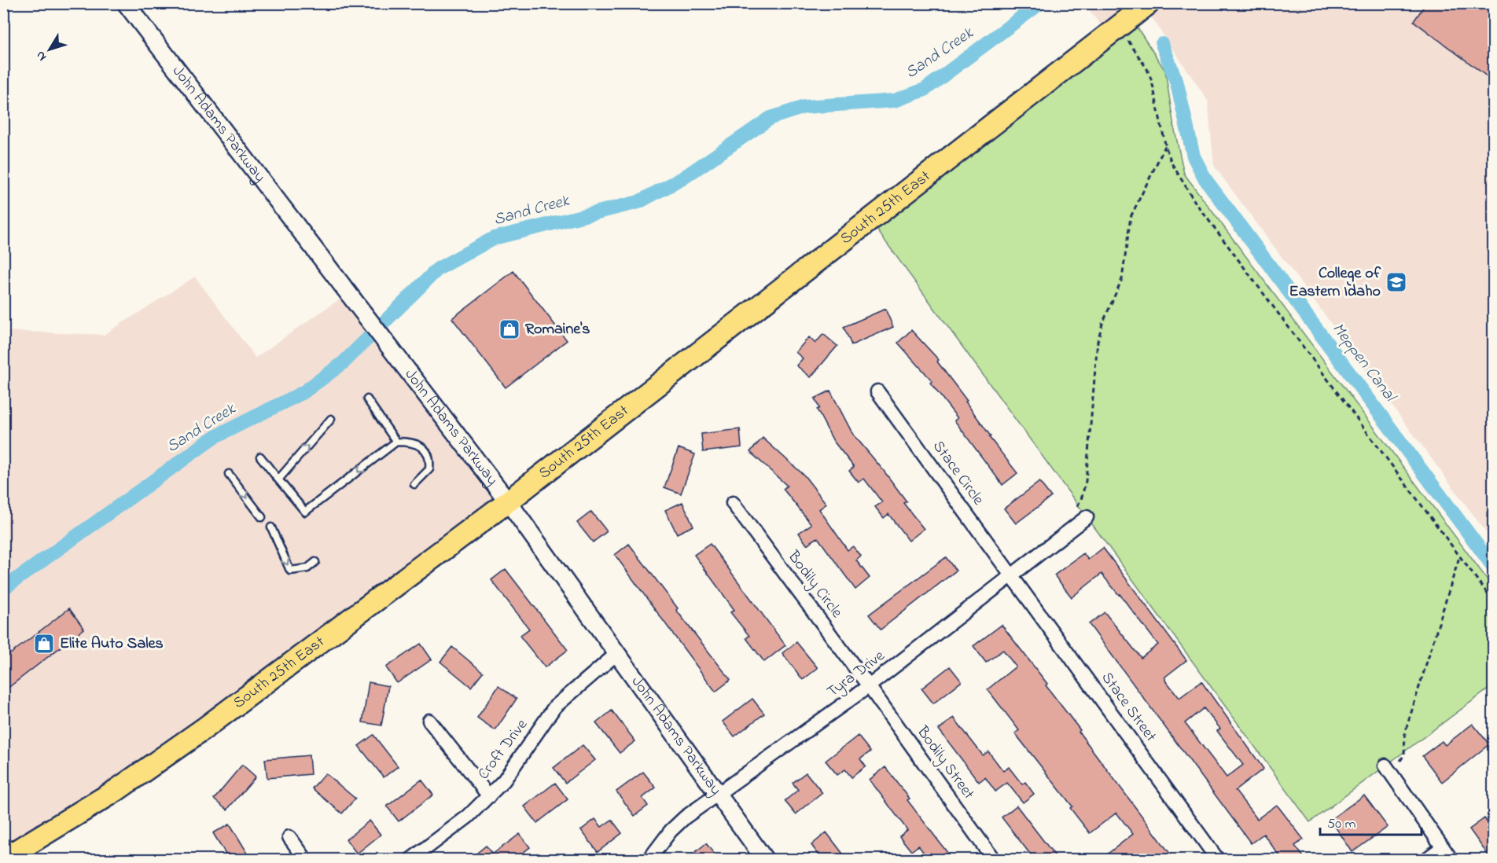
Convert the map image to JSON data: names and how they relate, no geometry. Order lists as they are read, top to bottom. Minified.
{"streets":{"main road":["South 25th East"],"street":["John Adams Parkway","Stace Circle","Bodily Circle","Tyra Drive","Stace Street","Croft Drive","Bodily Street"]},"crossings":[["John Adams Parkway","South 25th East"],["John Adams Parkway","Tyra Drive"],["John Adams Parkway","Croft Drive"],["Stace Circle","Tyra Drive"],["Stace Circle","Stace Street"],["Bodily Circle","Tyra Drive"],["Bodily Circle","Bodily Street"],["Tyra Drive","Stace Street"],["Tyra Drive","Bodily Street"]],"water":["Sand Creek","Meppen Canal"],"places":{"school or university":["College of Eastern Idaho"],"shop":["Romaine's","Elite Auto Sales"]},"scale_bar":"50 m","north":"bottom left"}
